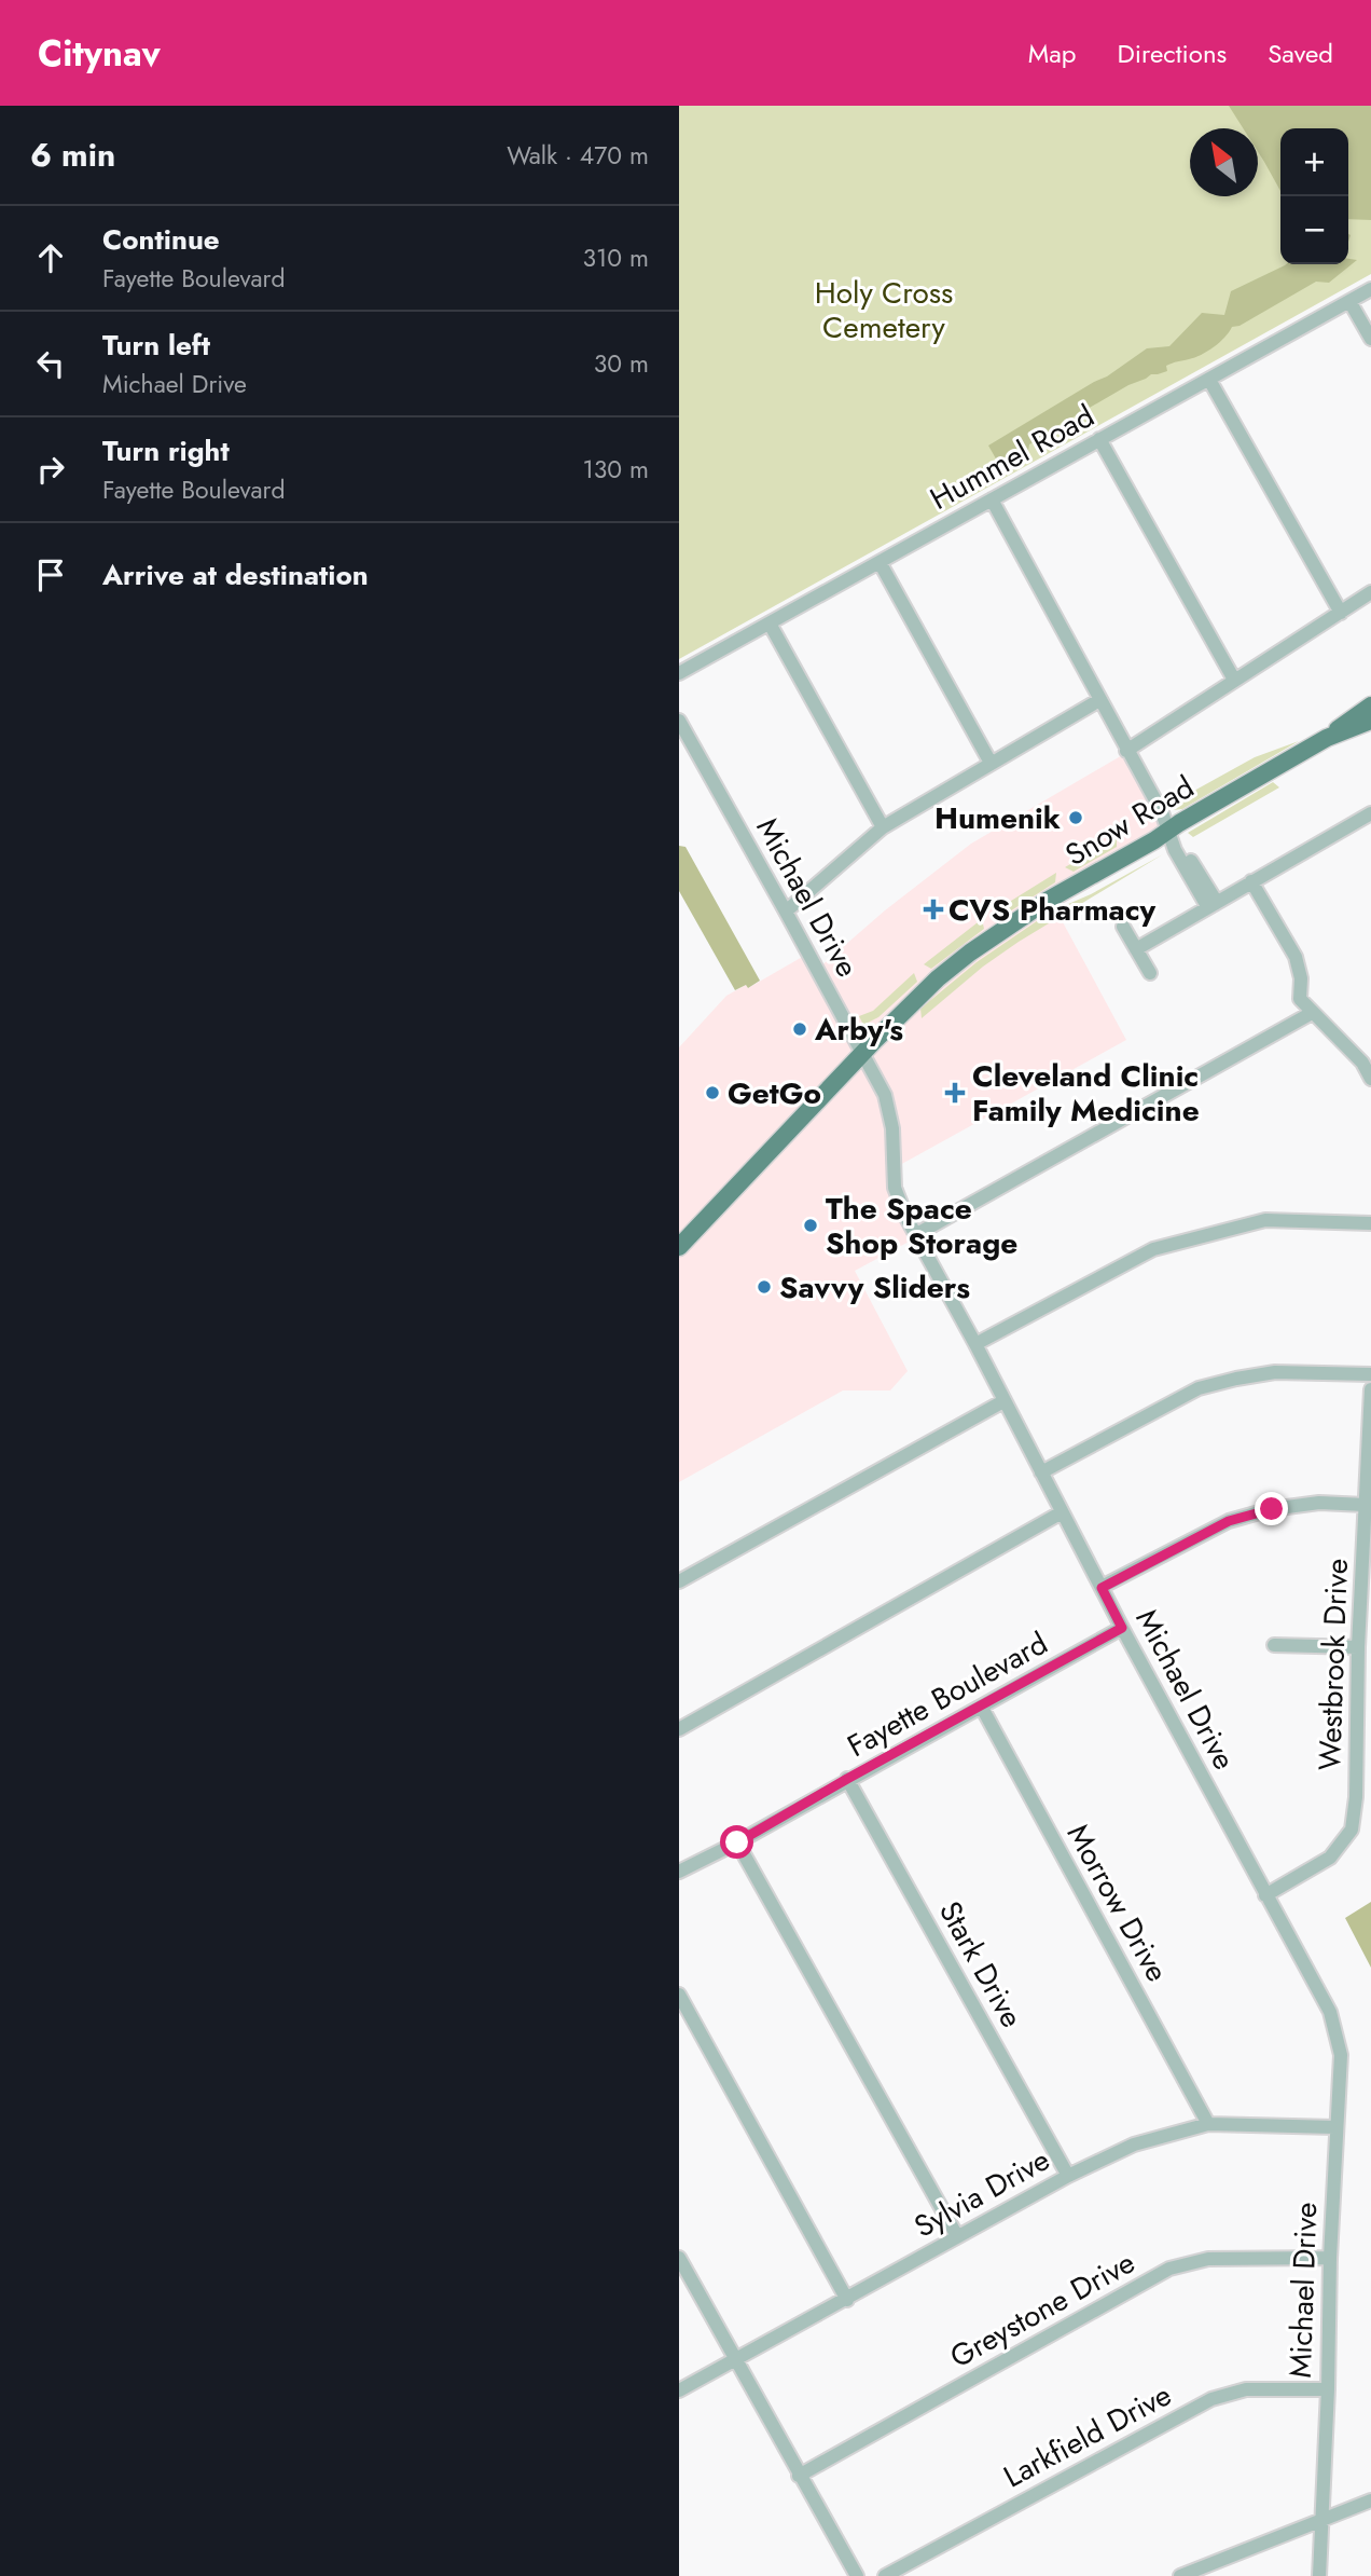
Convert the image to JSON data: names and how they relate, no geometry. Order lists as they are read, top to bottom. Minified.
{"streets":{"main road":["Snow Road"],"street":["Hummel Road","Michael Drive","Westbrook Drive","Fayette Boulevard","Morrow Drive","Stark Drive","Sylvia Drive","Greystone Drive","Larkfield Drive"]},"crossings":[["Snow Road","Michael Drive"],["Michael Drive","Westbrook Drive"],["Michael Drive","Fayette Boulevard"],["Michael Drive","Sylvia Drive"],["Michael Drive","Greystone Drive"],["Michael Drive","Larkfield Drive"],["Fayette Boulevard","Morrow Drive"],["Fayette Boulevard","Stark Drive"],["Morrow Drive","Sylvia Drive"],["Stark Drive","Sylvia Drive"]],"parks":["Holy Cross Cemetery"],"places":{"other":["Humenik","Arby's","GetGo","The Space Shop Storage","Savvy Sliders"],"health":["CVS Pharmacy","Cleveland Clinic Family Medicine"]},"north":"top left","page":{"header":"Citynav","nav":["Map","Directions","Saved"],"heading":["6 min","Walk · 470 m"],"map_buttons":["+","−"],"list":[["Continue","Fayette Boulevard","310 m"],["Turn left","Michael Drive","30 m"],["Turn right","Fayette Boulevard","130 m"],"Arrive at destination"]}}
